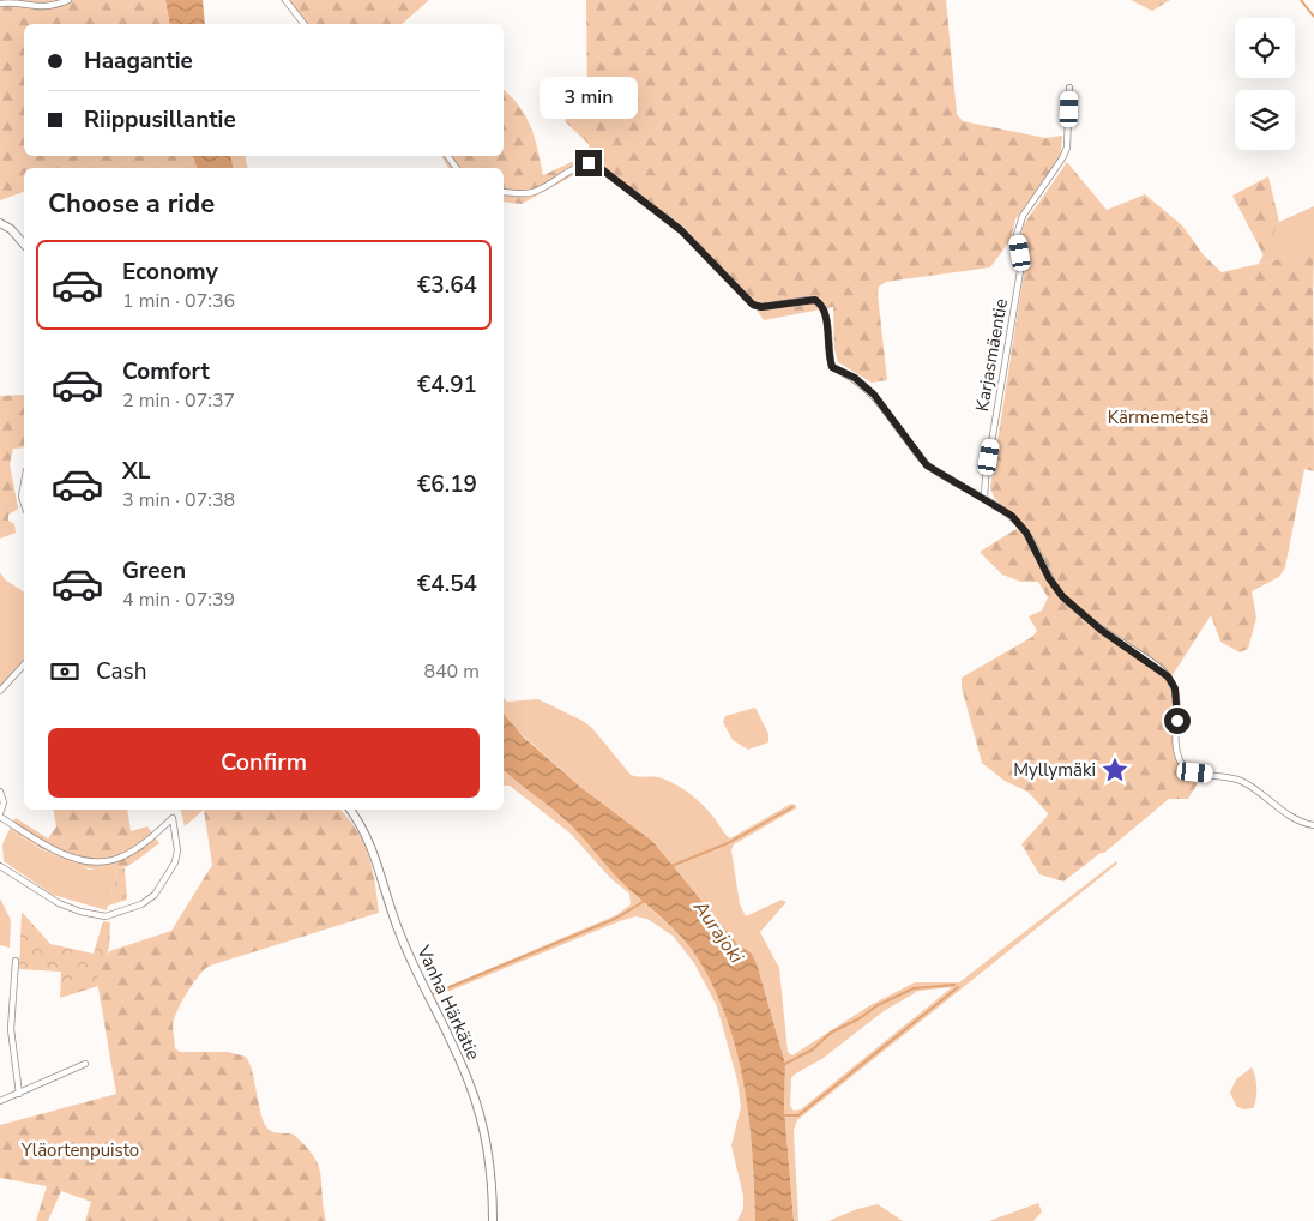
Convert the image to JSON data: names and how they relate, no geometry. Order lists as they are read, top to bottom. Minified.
{"streets":{"street":["Karjasmäentie","Vanha Härkätie"]},"water":["Aurajoki"],"parks":["Kärmemetsä","Yläortenpuisto"],"places":{"place":["Myllymäki"]},"page":{"banner":["Haagantie","Riippusillantie"],"bubble":"3 min","heading":"Choose a ride","list":[{"name":"Economy","note":"1 min · 07:36","value":"€3.64"},{"name":"Comfort","note":"2 min · 07:37","value":"€4.91"},{"name":"XL","note":"3 min · 07:38","value":"€6.19"},{"name":"Green","note":"4 min · 07:39","value":"€4.54"}],"pay":["Cash","840 m"],"buttons":"Confirm"}}
